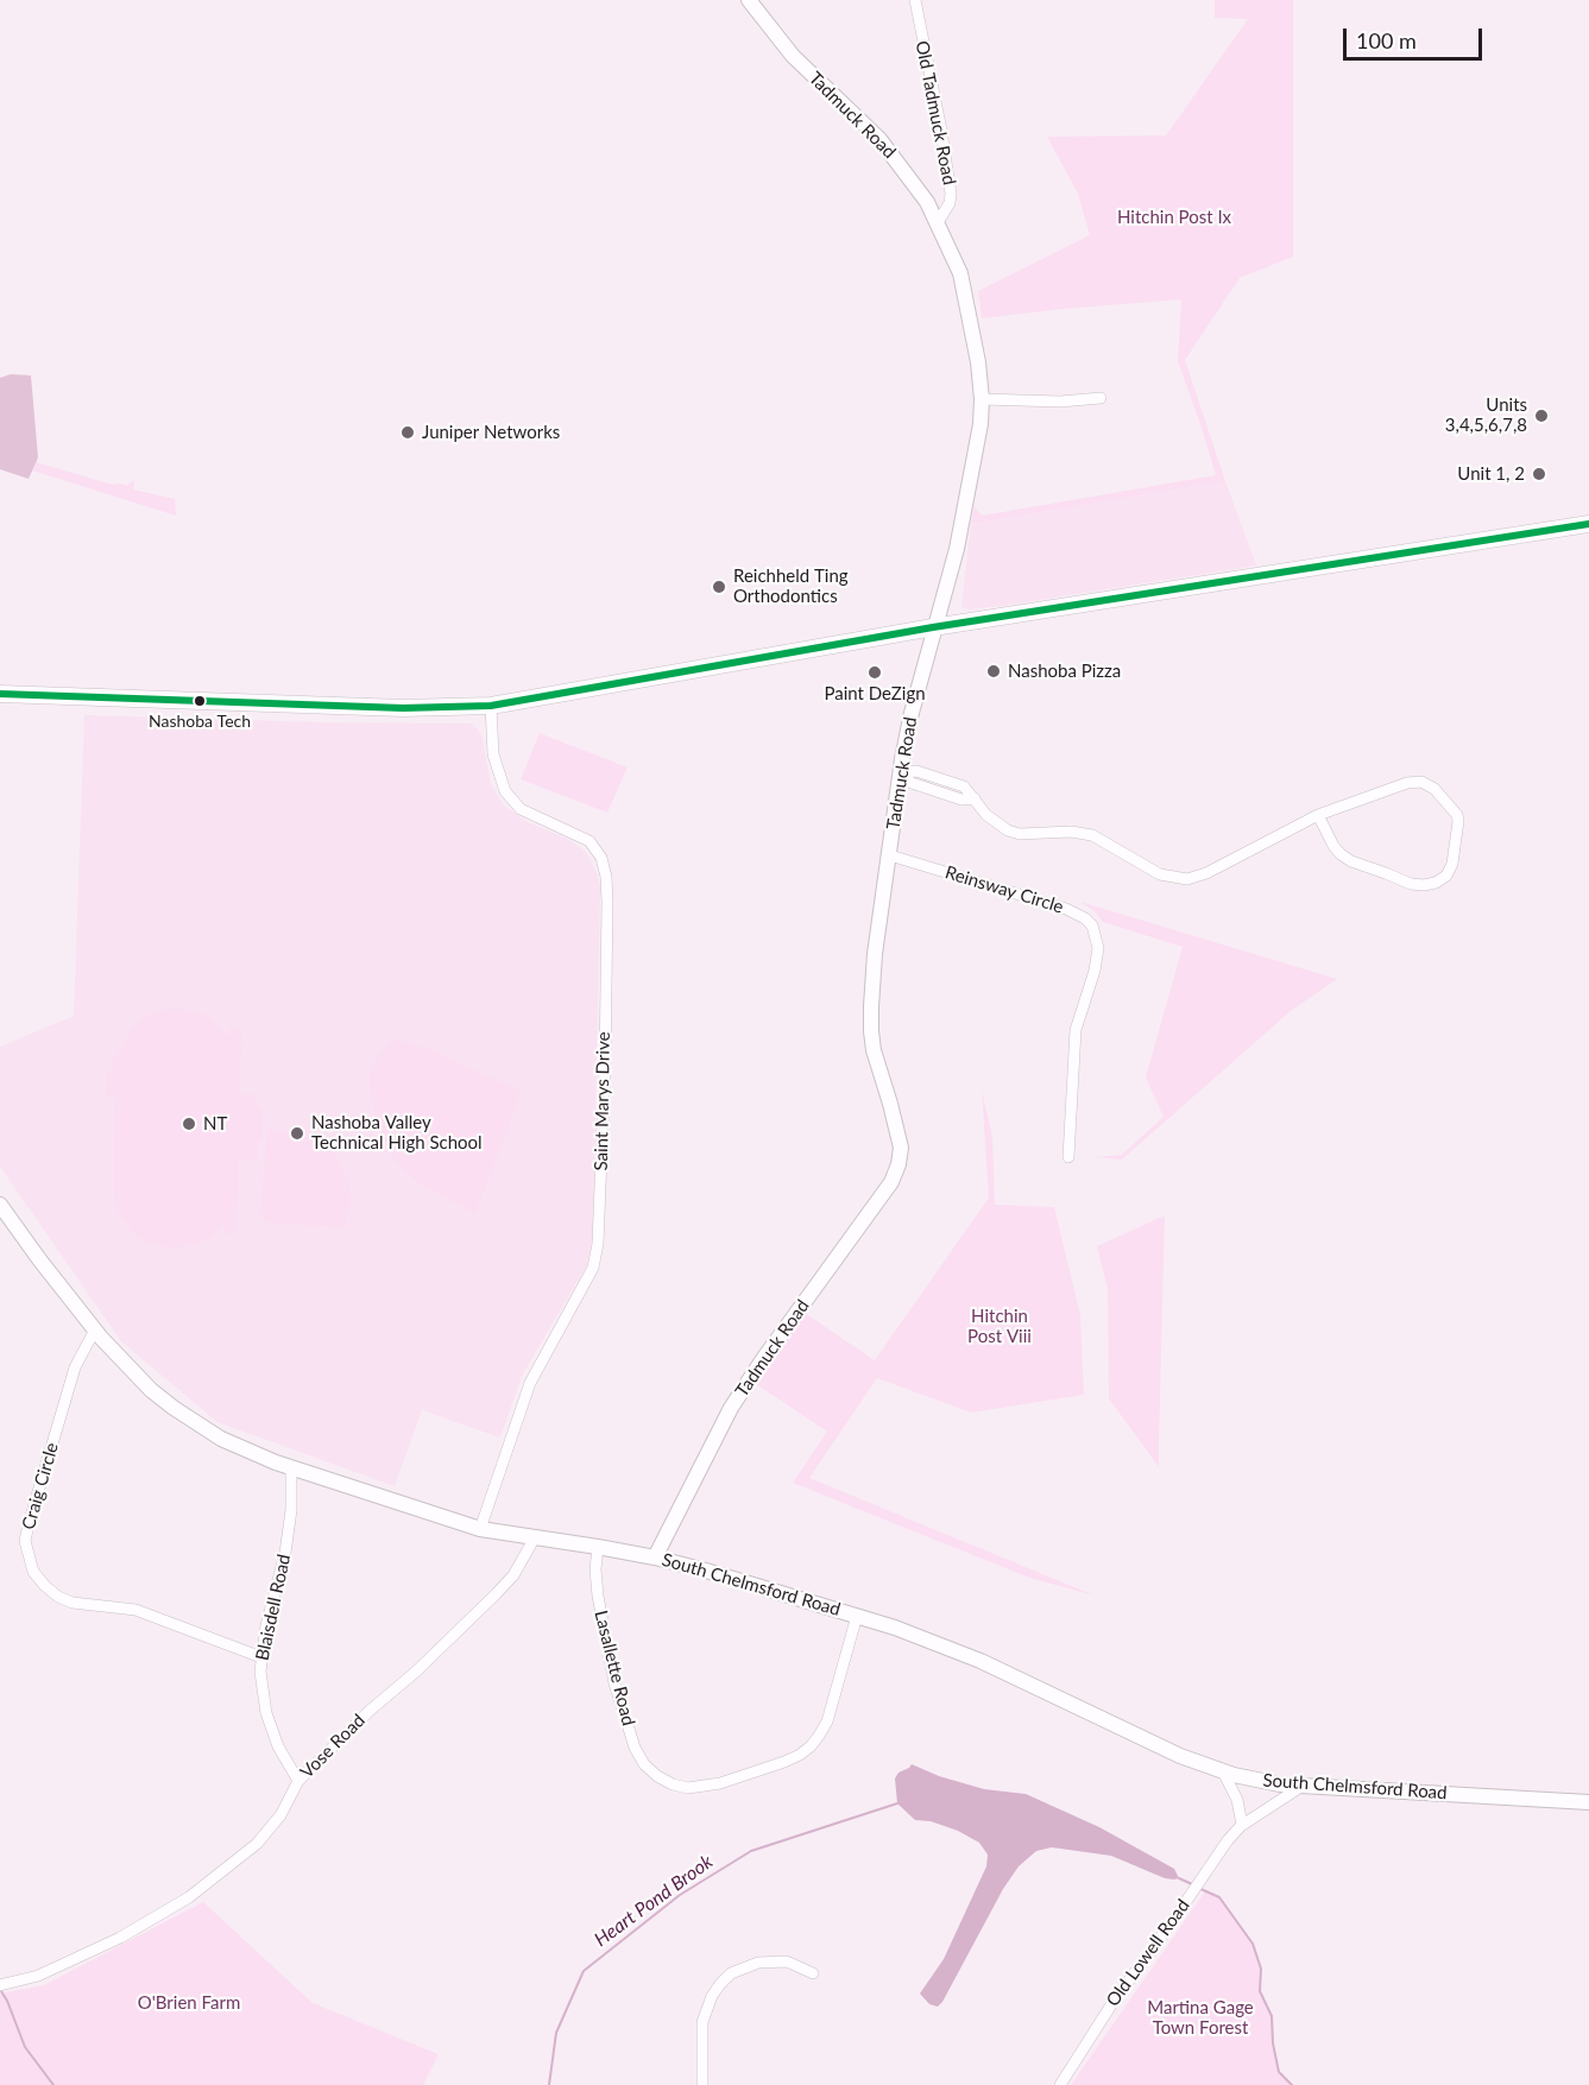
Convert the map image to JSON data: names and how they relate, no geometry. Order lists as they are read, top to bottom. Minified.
{"streets":{"main road":["Tadmuck Road","South Chelmsford Road"],"street":["Old Tadmuck Road","Reinsway Circle","Saint Marys Drive","Craig Circle","Blaisdell Road","Lasallette Road","Vose Road","Old Lowell Road"]},"crossings":[["Old Tadmuck Road","Tadmuck Road"],["Tadmuck Road","Reinsway Circle"],["Tadmuck Road","South Chelmsford Road"],["Saint Marys Drive","South Chelmsford Road"],["Craig Circle","South Chelmsford Road"],["Craig Circle","Blaisdell Road"],["South Chelmsford Road","Blaisdell Road"],["South Chelmsford Road","Lasallette Road"],["South Chelmsford Road","Vose Road"],["South Chelmsford Road","Old Lowell Road"],["Blaisdell Road","Vose Road"]],"water":["Heart Pond Brook"],"parks":["Hitchin Post Ix","Hitchin Post Viii","O'Brien Farm","Martina Gage Town Forest"],"places":["Units 3,4,5,6,7,8","Juniper Networks","Unit 1, 2","Reichheld Ting Orthodontics","Nashoba Pizza","Paint DeZign","Nashoba Tech","NT","Nashoba Valley Technical High School"],"scale_bar":"100 m"}
